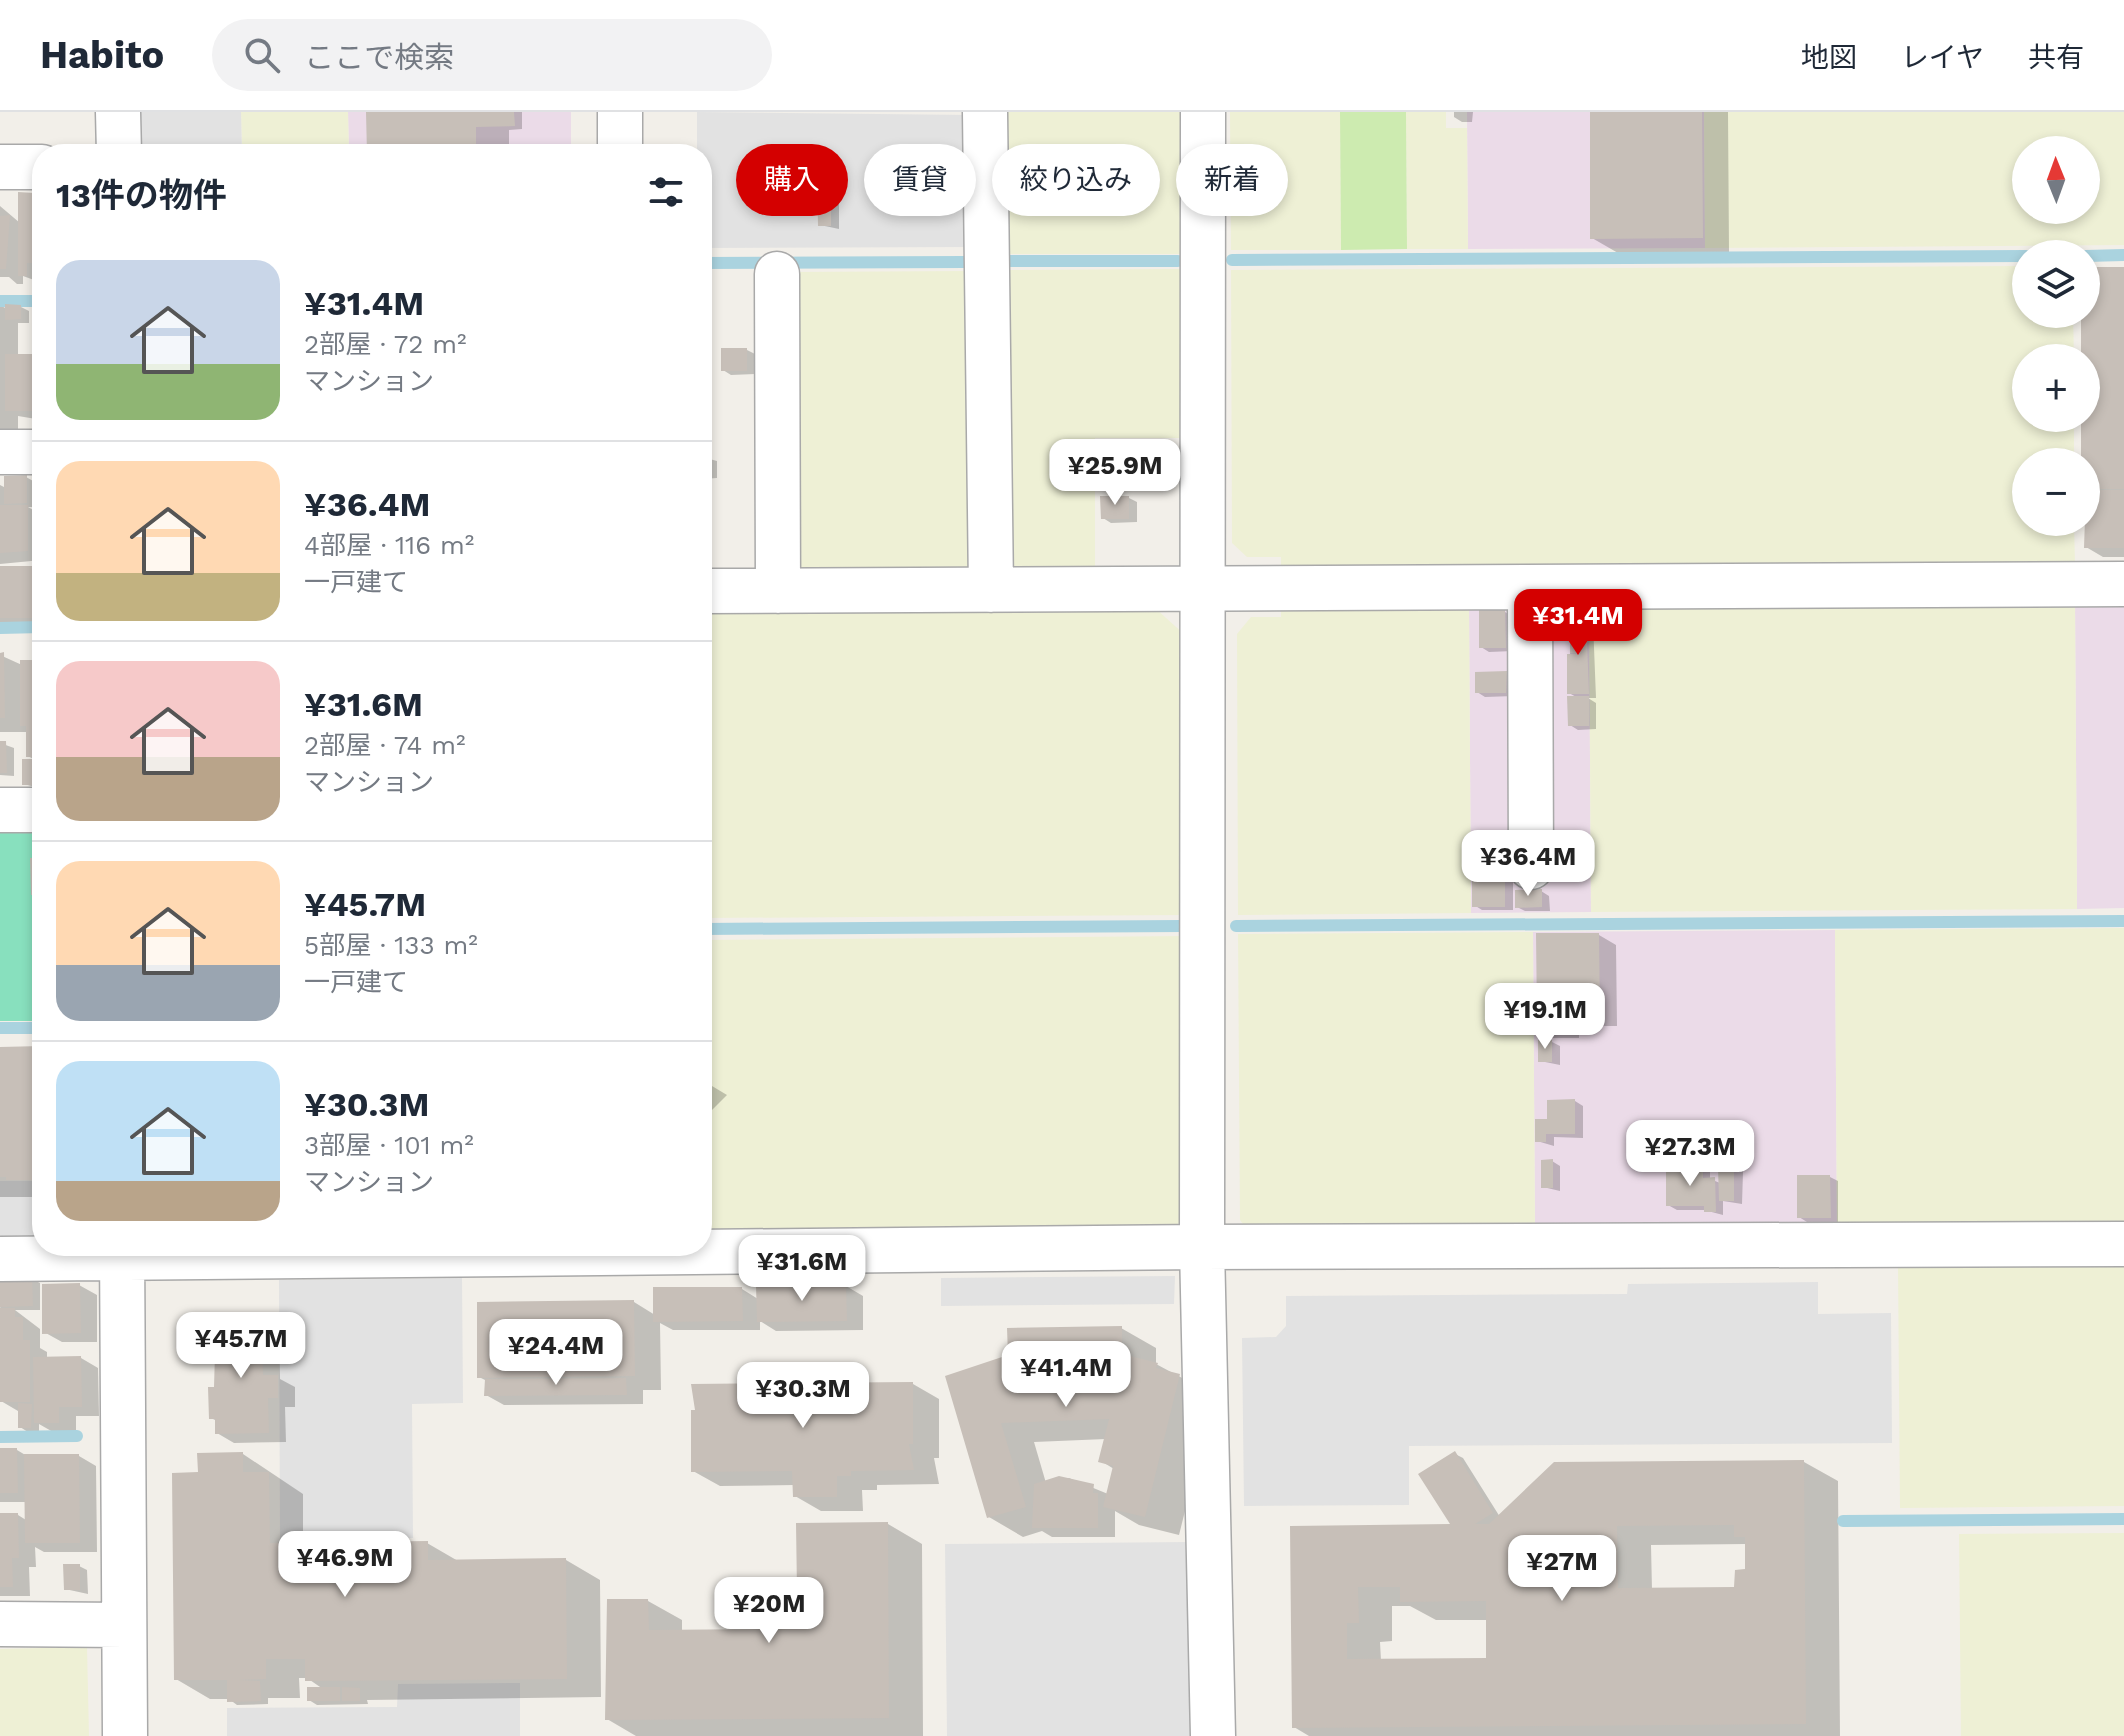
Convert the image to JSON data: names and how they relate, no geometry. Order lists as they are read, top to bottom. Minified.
{"north":"top","page":{"header":"Habito","search":"ここで検索","nav":["地図","レイヤ","共有"],"map_buttons":["+","−"],"chip":["購入","賃貸","絞り込み","新着"],"heading":"13件の物件","list":[{"name":"¥31.4M","note":"2部屋 · 72 m² · マンション"},{"name":"¥36.4M","note":"4部屋 · 116 m² · 一戸建て"},{"name":"¥31.6M","note":"2部屋 · 74 m² · マンション"},{"name":"¥45.7M","note":"5部屋 · 133 m² · 一戸建て"},{"name":"¥30.3M","note":"3部屋 · 101 m² · マンション"}],"price":["¥25.9M","¥31.4M","¥36.4M","¥19.1M","¥27.3M","¥31.6M","¥45.7M","¥24.4M","¥41.4M","¥30.3M","¥46.9M","¥27M","¥20M"]}}
